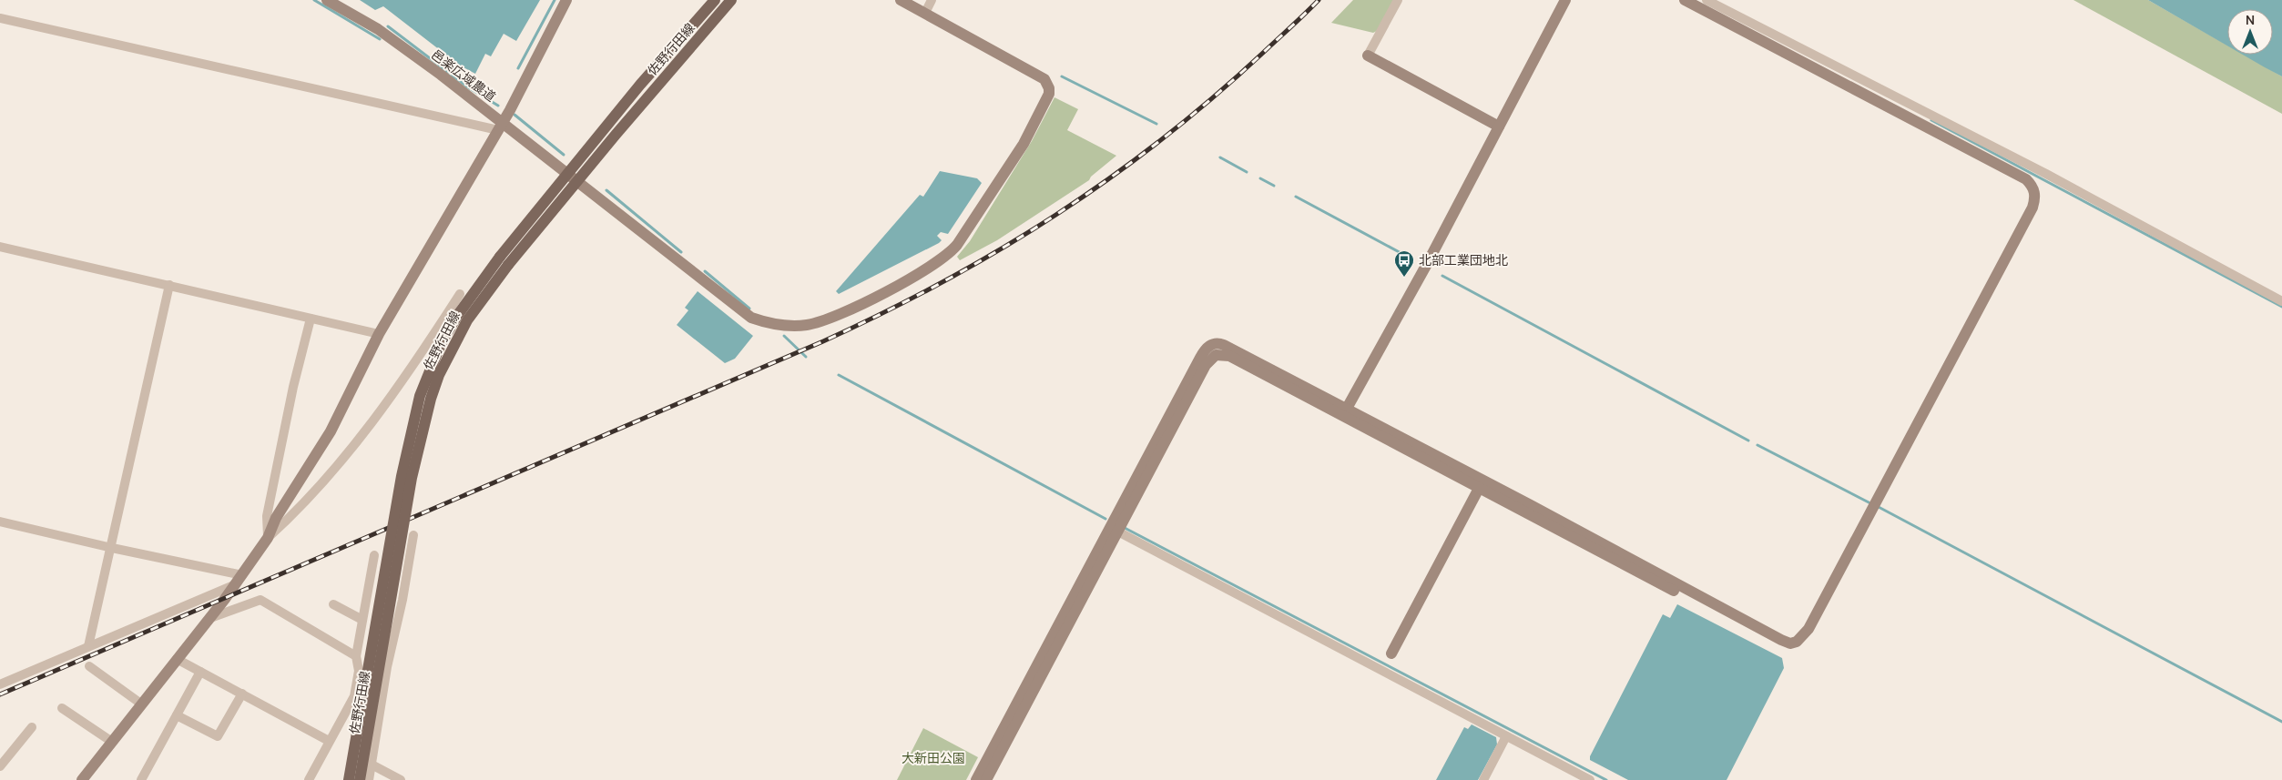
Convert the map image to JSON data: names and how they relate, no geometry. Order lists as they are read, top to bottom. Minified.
{"streets":{"main road":["佐野行田線"],"street":["邑楽広域農道"]},"crossings":[["佐野行田線","邑楽広域農道"]],"parks":["大新田公園"],"places":{"bus stop":["北部工業団地北"]},"north":"top"}
